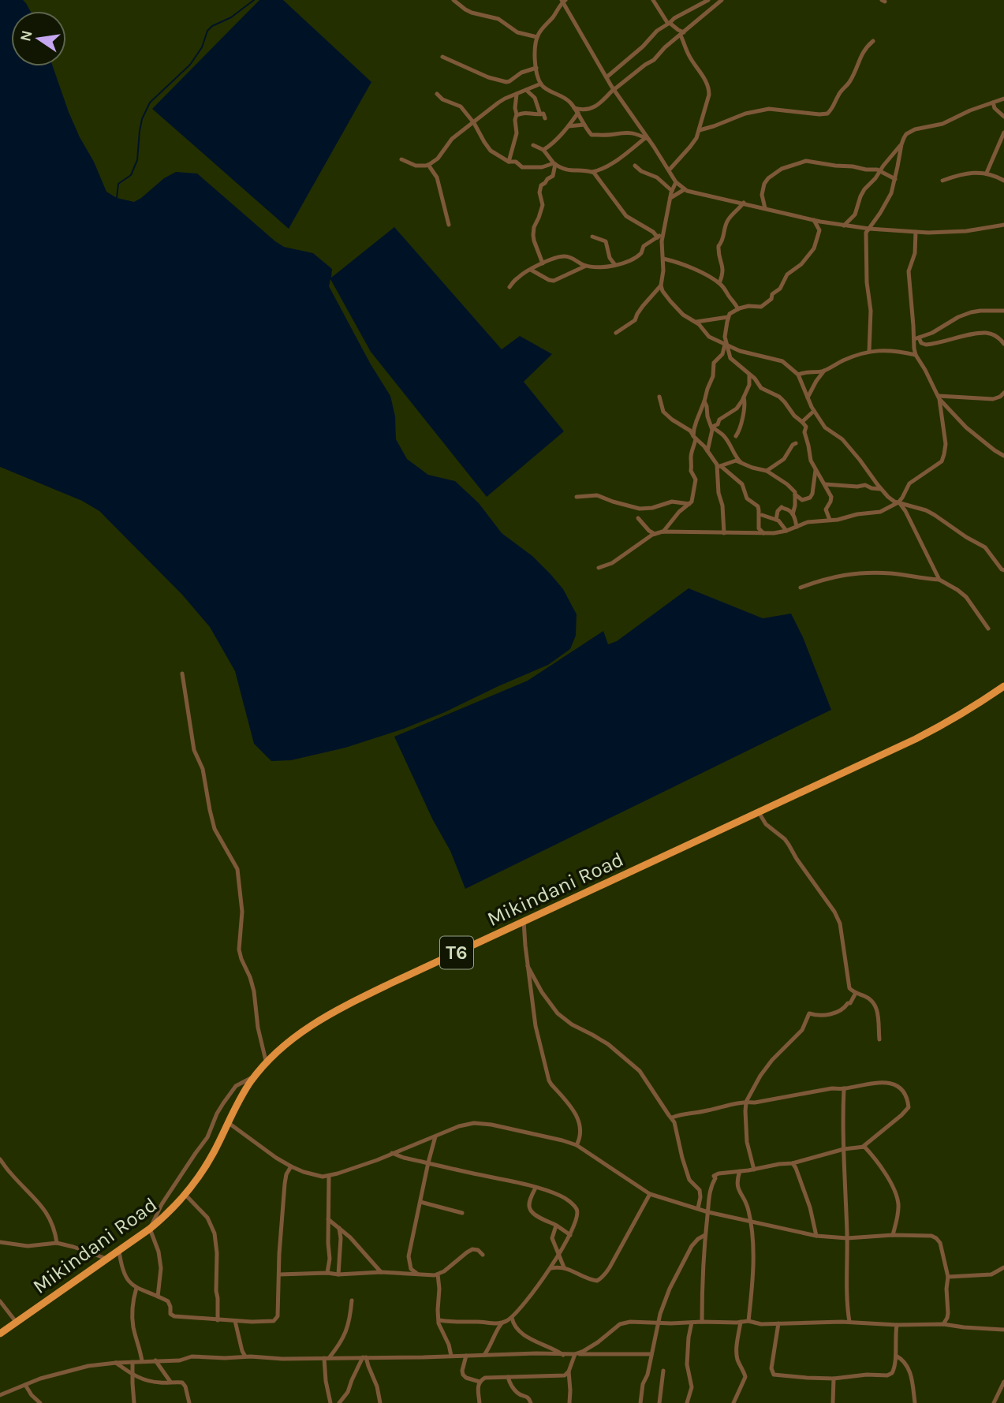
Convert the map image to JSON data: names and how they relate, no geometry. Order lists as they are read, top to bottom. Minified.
{"streets":{"highway":["Mikindani Road","T6"]},"north":"left"}
